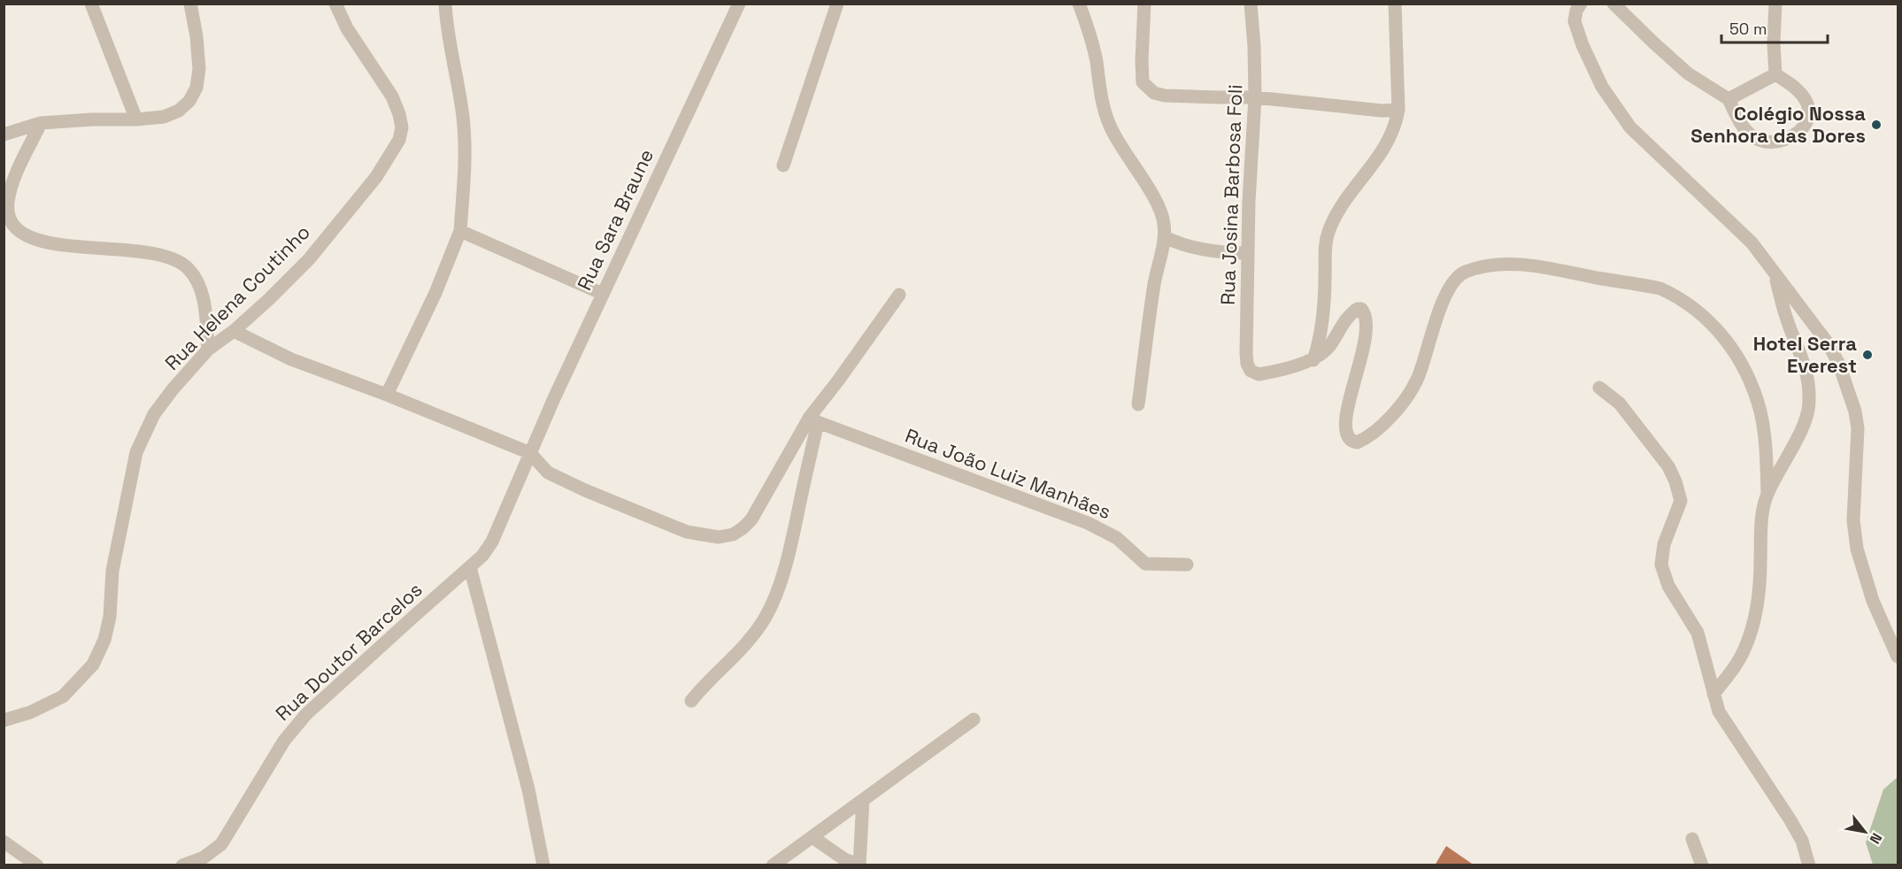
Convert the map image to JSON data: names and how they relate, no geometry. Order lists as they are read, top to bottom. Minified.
{"streets":{"street":["Rua Josina Barbosa Foli","Rua Sara Braune","Rua Helena Coutinho","Rua João Luiz Manhães","Rua Doutor Barcelos"]},"crossings":[["Rua Sara Braune","Rua Doutor Barcelos"]],"places":["Colégio Nossa Senhora das Dores","Hotel Serra Everest"],"scale_bar":"50 m","north":"bottom right"}
